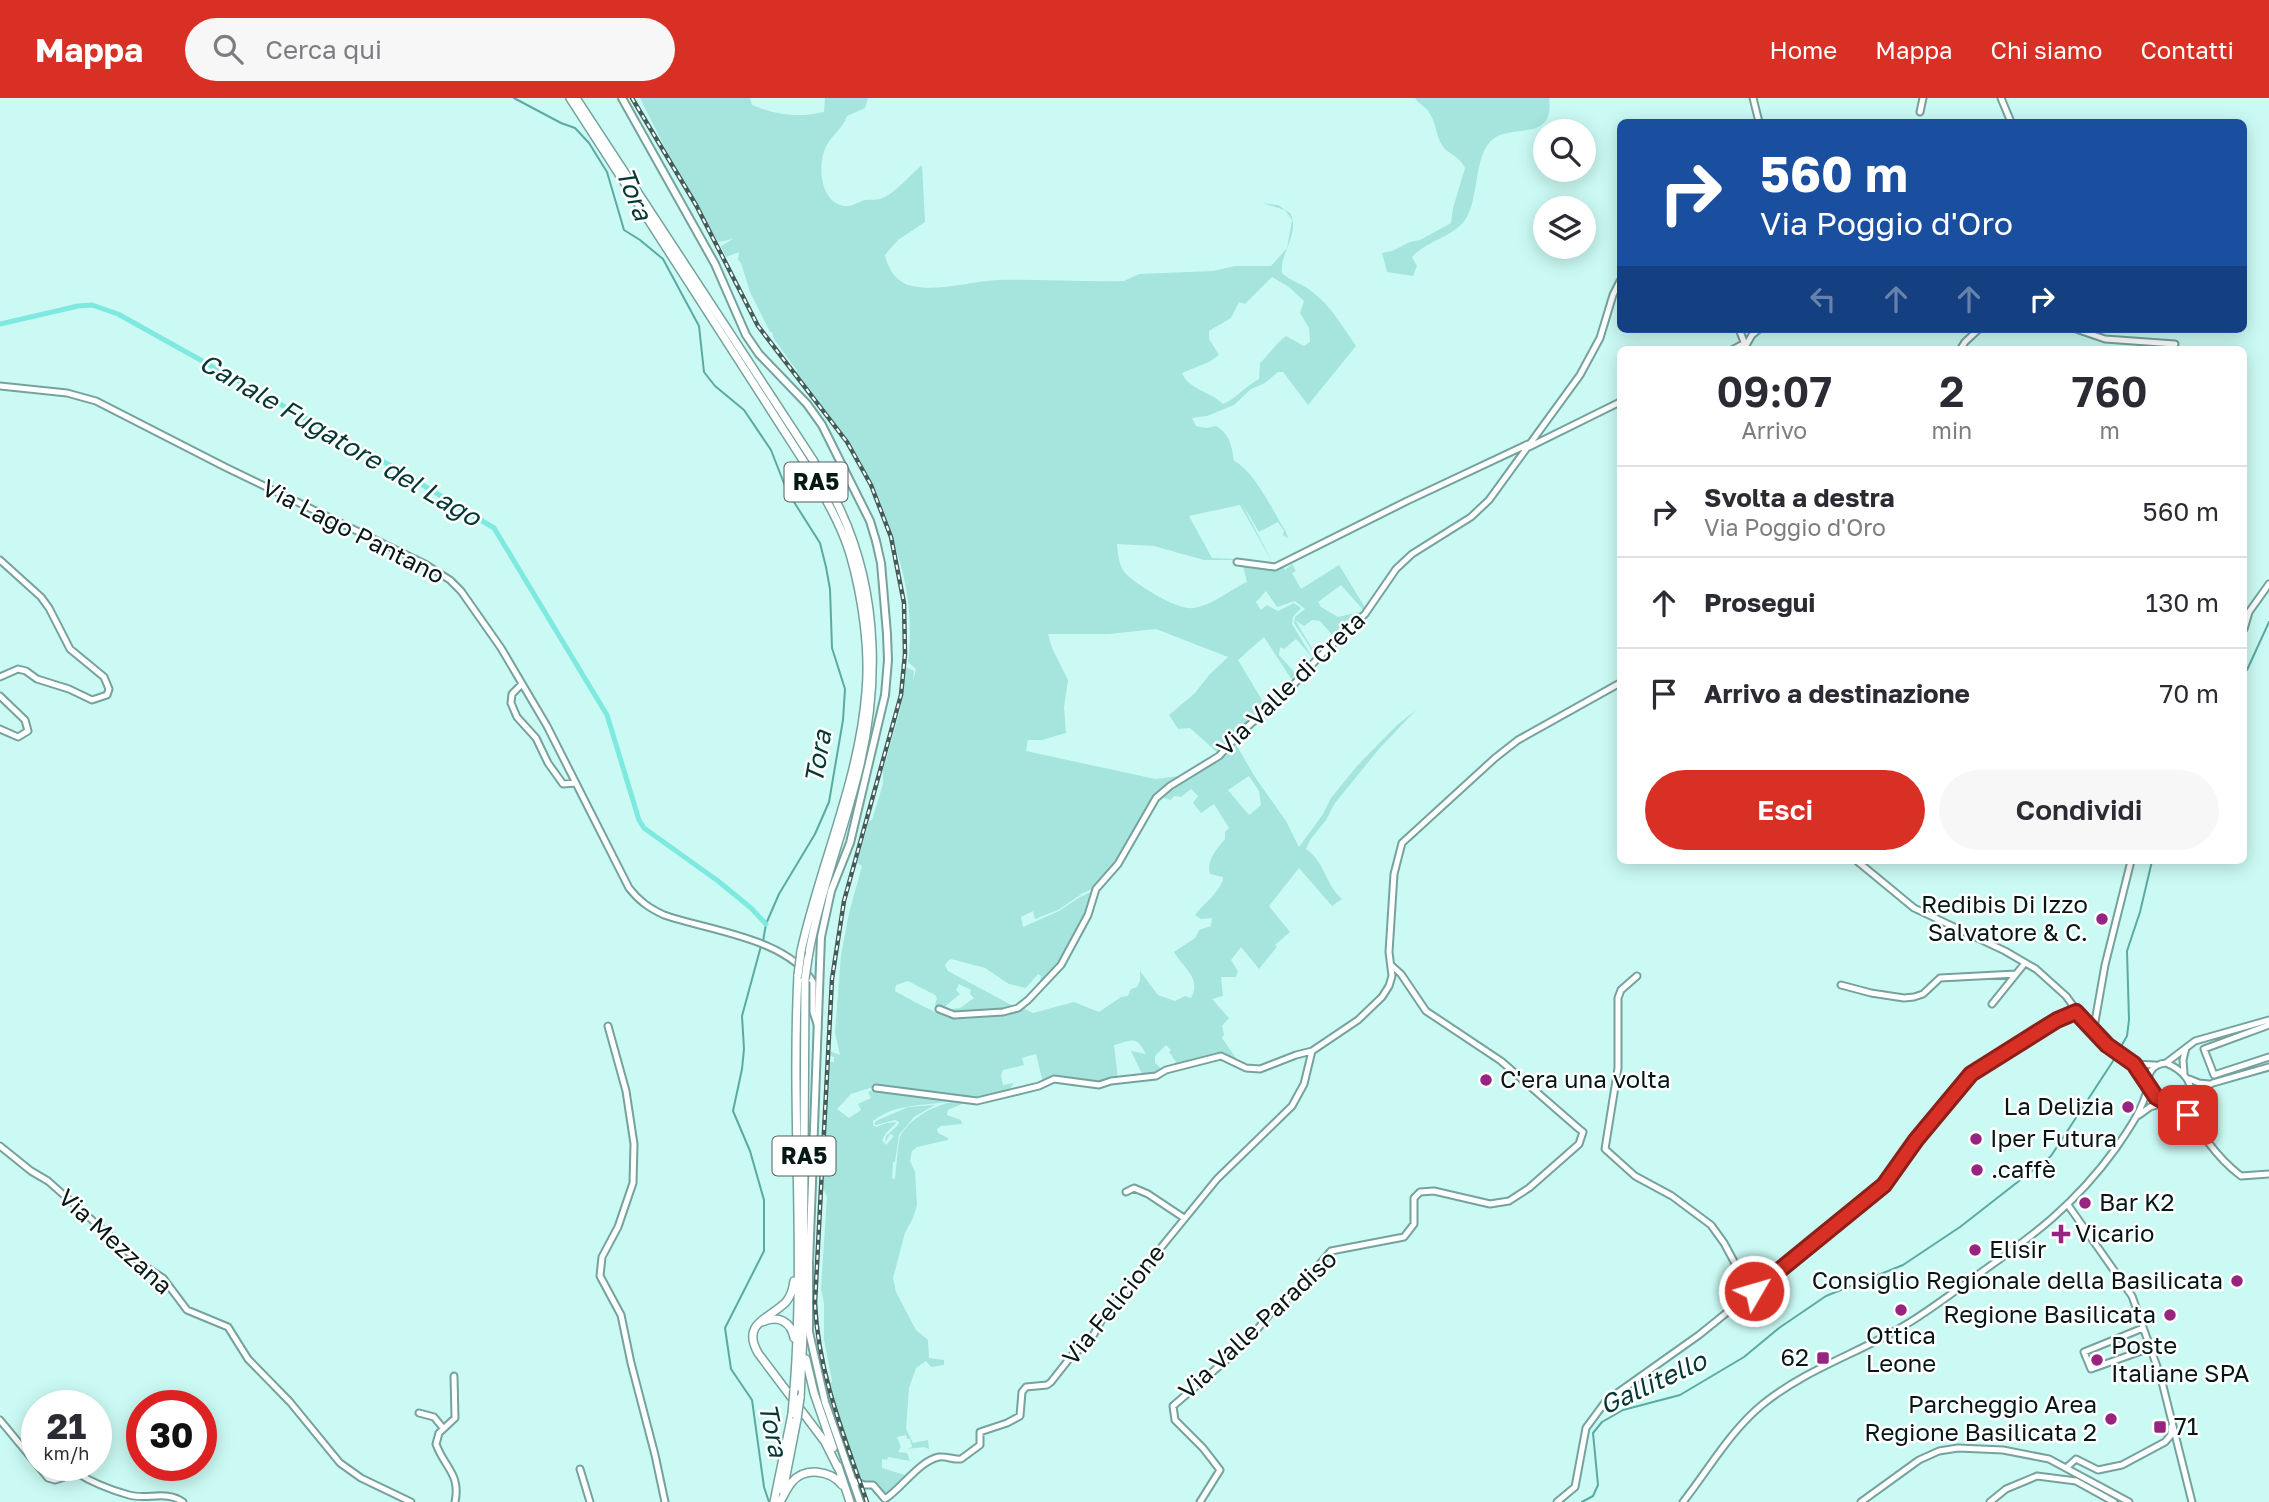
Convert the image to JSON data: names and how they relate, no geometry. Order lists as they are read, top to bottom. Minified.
{"streets":{"highway":["RA5"],"street":["Via Lago Pantano","Via Valle di Creta","Via Mezzana","Via Felicione","Via Valle Paradiso"]},"water":["Tora","Canale Fugatore del Lago","Gallitello"],"places":{"other":["Redibis Di Izzo Salvatore & C.","C'era una volta","La Delizia","Iper Futura",".caffè","Bar K2","Elisir","Consiglio Regionale della Basilicata","Ottica Leone","Regione Basilicata","Poste Italiane SPA","Parcheggio Area Regione Basilicata 2"],"health":["Vicario"],"transit":["62","71"]},"page":{"header":"Mappa","search":"Cerca qui","nav":["Home","Mappa","Chi siamo","Contatti"],"turn":["560 m","Via Poggio d'Oro"],"eta":["09:07","Arrivo","2","min","760","m"],"list":[{"name":"Svolta a destra","note":"Via Poggio d'Oro","value":"560 m"},{"name":"Prosegui","value":"130 m"},{"name":"Arrivo a destinazione","value":"70 m"}],"buttons":["Esci","Condividi"],"speed":"21 km/h","limit":"30"}}
